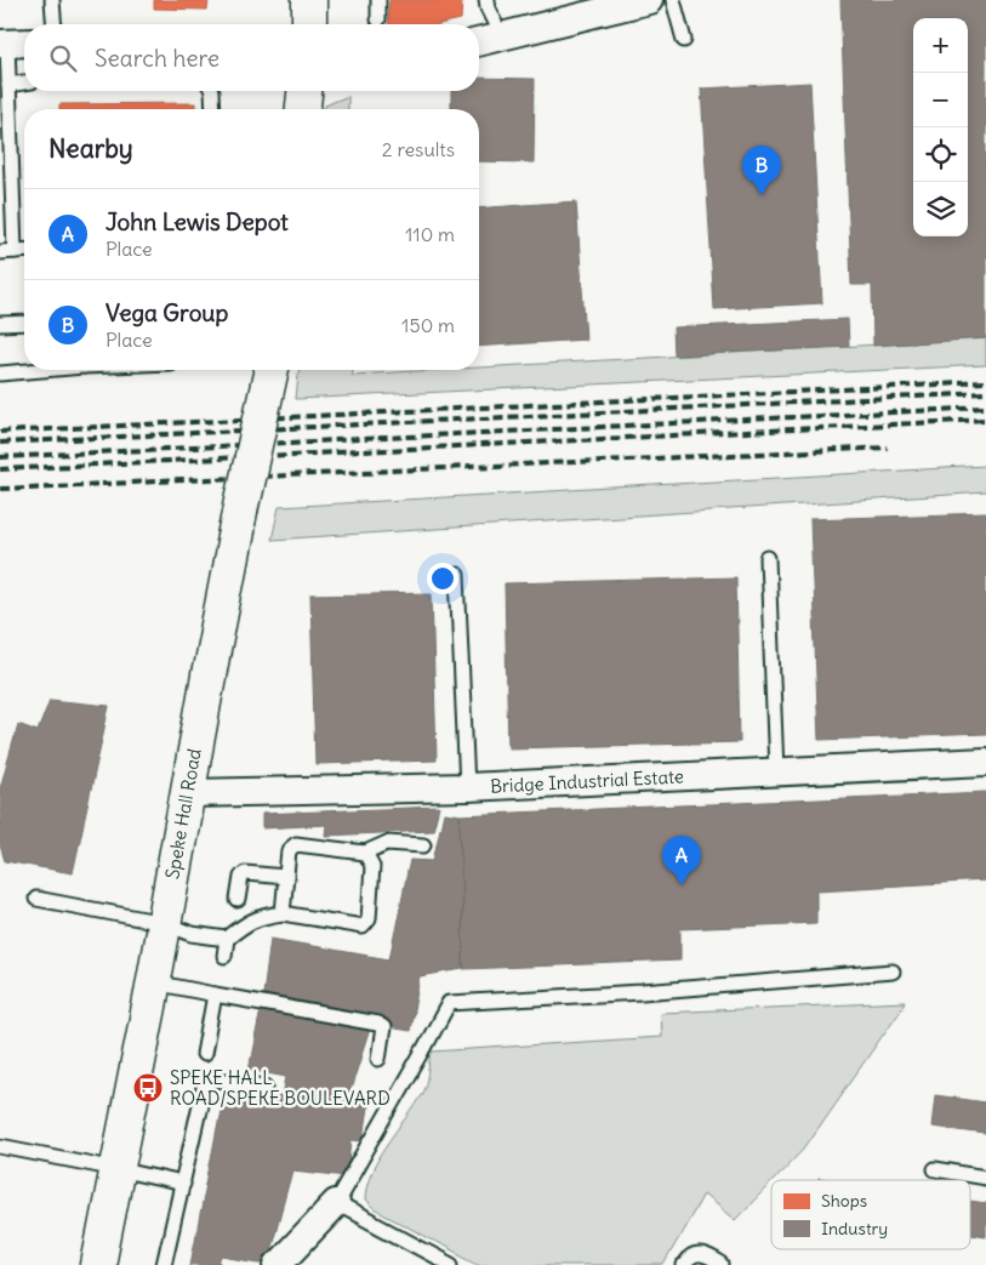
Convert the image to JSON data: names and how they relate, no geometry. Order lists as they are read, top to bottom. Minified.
{"streets":{"highway":["Speke Hall Road"],"street":["Bridge Industrial Estate"]},"crossings":[["Bridge Industrial Estate","Speke Hall Road"]],"places":{"bus stop":["SPEKE HALL ROAD/SPEKE BOULEVARD"]},"legend":["Shops","Industry"],"page":{"map_buttons":["+","−"],"search":"Search here","heading":["Nearby","2 results"],"pins":["B","A"],"list":[{"mark":"A","name":"John Lewis Depot","note":"Place","value":"110 m"},{"mark":"B","name":"Vega Group","note":"Place","value":"150 m"}]}}
